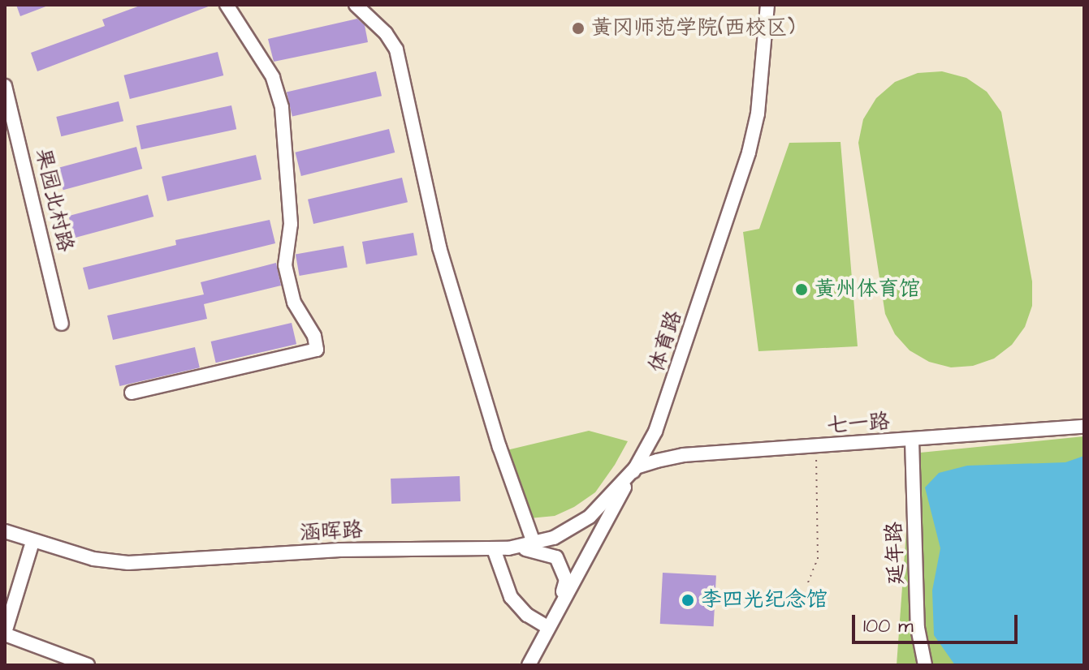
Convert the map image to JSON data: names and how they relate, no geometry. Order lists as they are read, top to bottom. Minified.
{"streets":{"street":["果园北村路","体育路","七一路","涵晖路","延年路"]},"crossings":[["体育路","七一路"],["体育路","涵晖路"],["七一路","涵晖路"],["七一路","延年路"]],"places":["黄冈师范学院(西校区)","黄州体育馆","李四光纪念馆"],"scale_bar":"100 m"}
